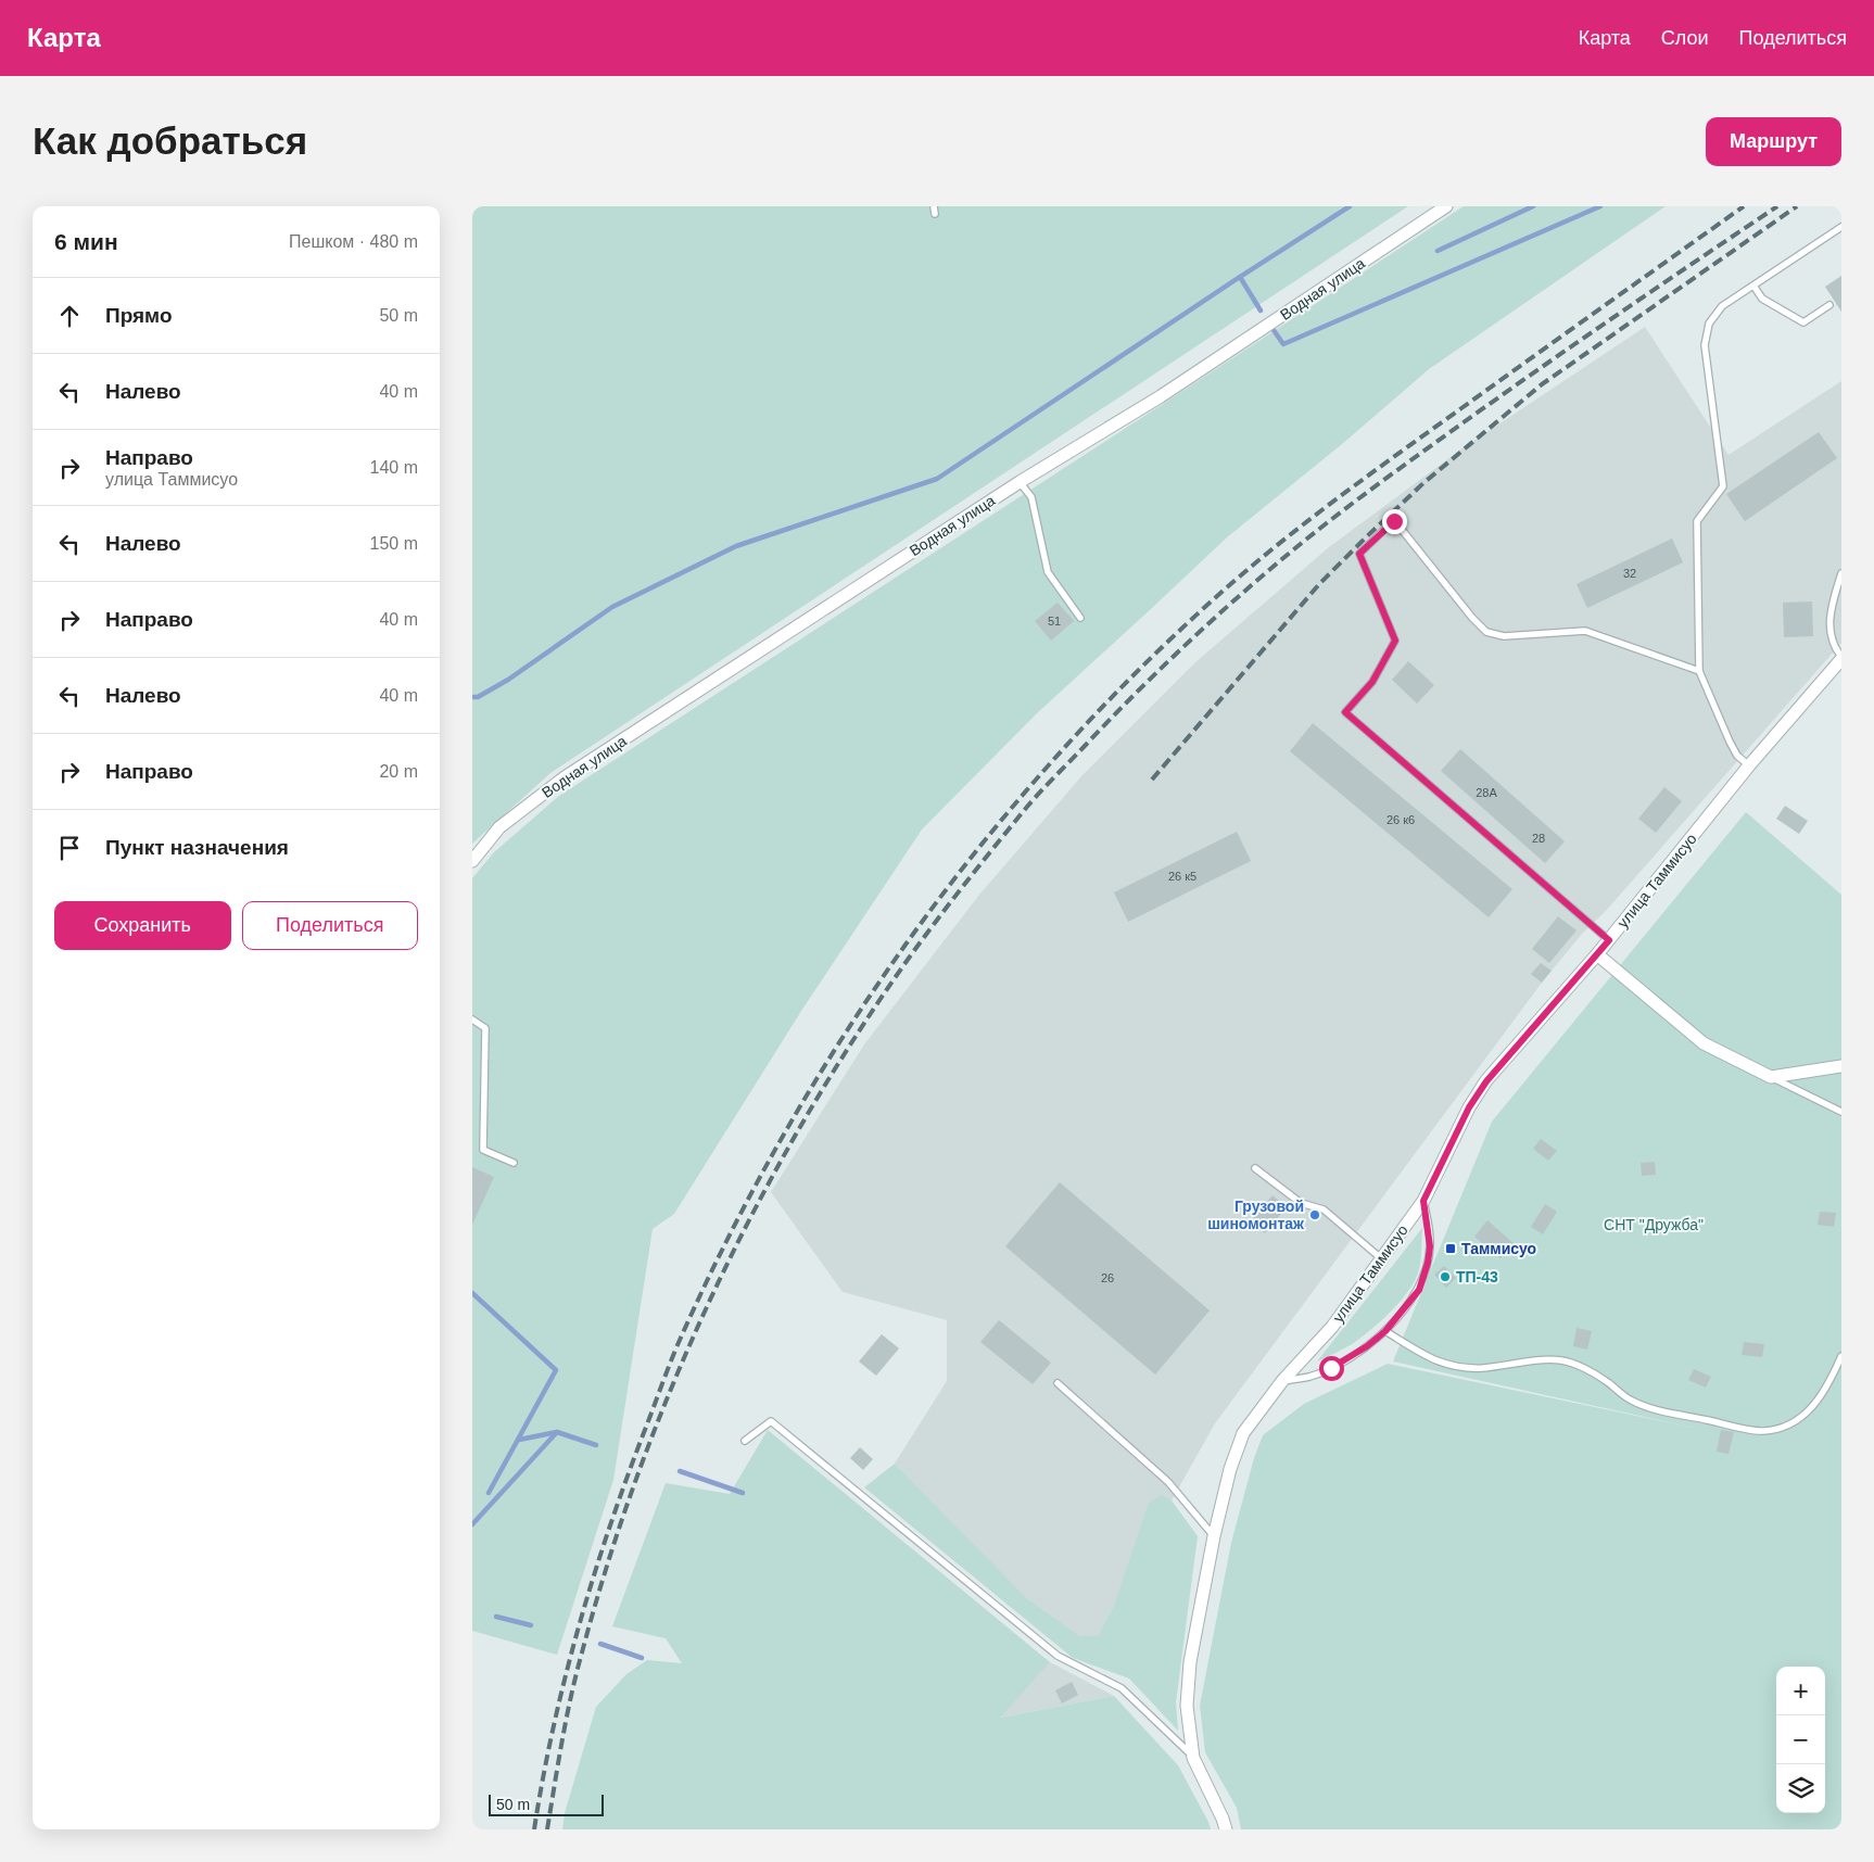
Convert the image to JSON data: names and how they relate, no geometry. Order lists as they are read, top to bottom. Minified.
{"streets":{"street":["Водная улица","улица Таммисуо"]},"parks":["СНТ \"Дружба\""],"places":{"other":["Грузовой шиномонтаж","ТП-43"],"transit":["Таммисуо"]},"house_numbers":["32","51","28А","26 к6","28","26 к5","26"],"scale_bar":"50 m","page":{"header":"Карта","nav":["Карта","Слои","Поделиться"],"buttons":["Маршрут",["Сохранить","Поделиться"]],"title":"Как добраться","heading":["6 мин","Пешком · 480 m"],"list":[["Прямо","50 m"],["Налево","40 m"],["Направо","улица Таммисуо","140 m"],["Налево","150 m"],["Направо","40 m"],["Налево","40 m"],["Направо","20 m"],"Пункт назначения"],"map_buttons":["+","−"],"scale":"50 m"}}
